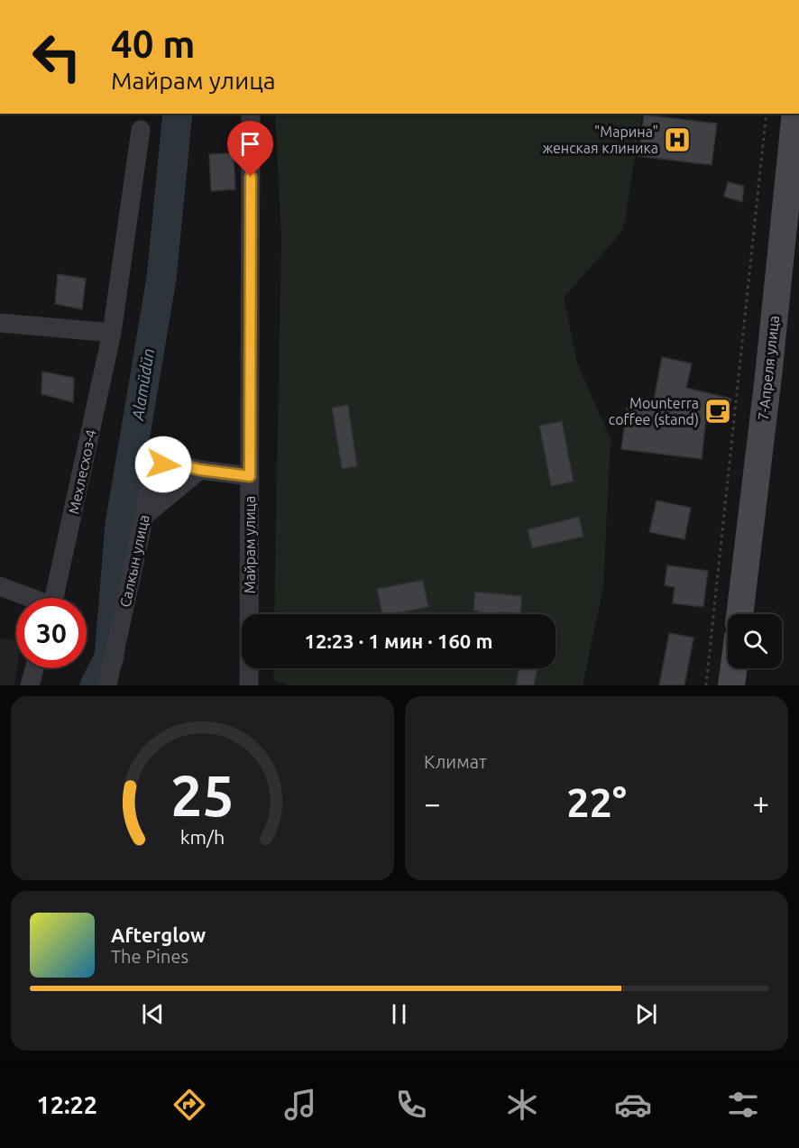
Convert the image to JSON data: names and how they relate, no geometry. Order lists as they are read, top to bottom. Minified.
{"streets":{"main road":["7-Апреля улица"],"street":["Мехлесхоз-4","Майрам улица","Салкын улица"]},"crossings":[["Майрам улица","Салкын улица"]],"water":["Alamüdün"],"places":{"hospital":["\"Марина\" женская клиника"],"cafe":["Mounterra coffee (stand)"]},"page":{"turn":["40 m","Майрам улица"],"limit":"30","trip":"12:23 · 1 мин · 160 m","tile":"Климат","heat":["−","22°","+"],"song":["Afterglow","The Pines"],"tabs":"12:22","gauge":["25","km/h"]}}
